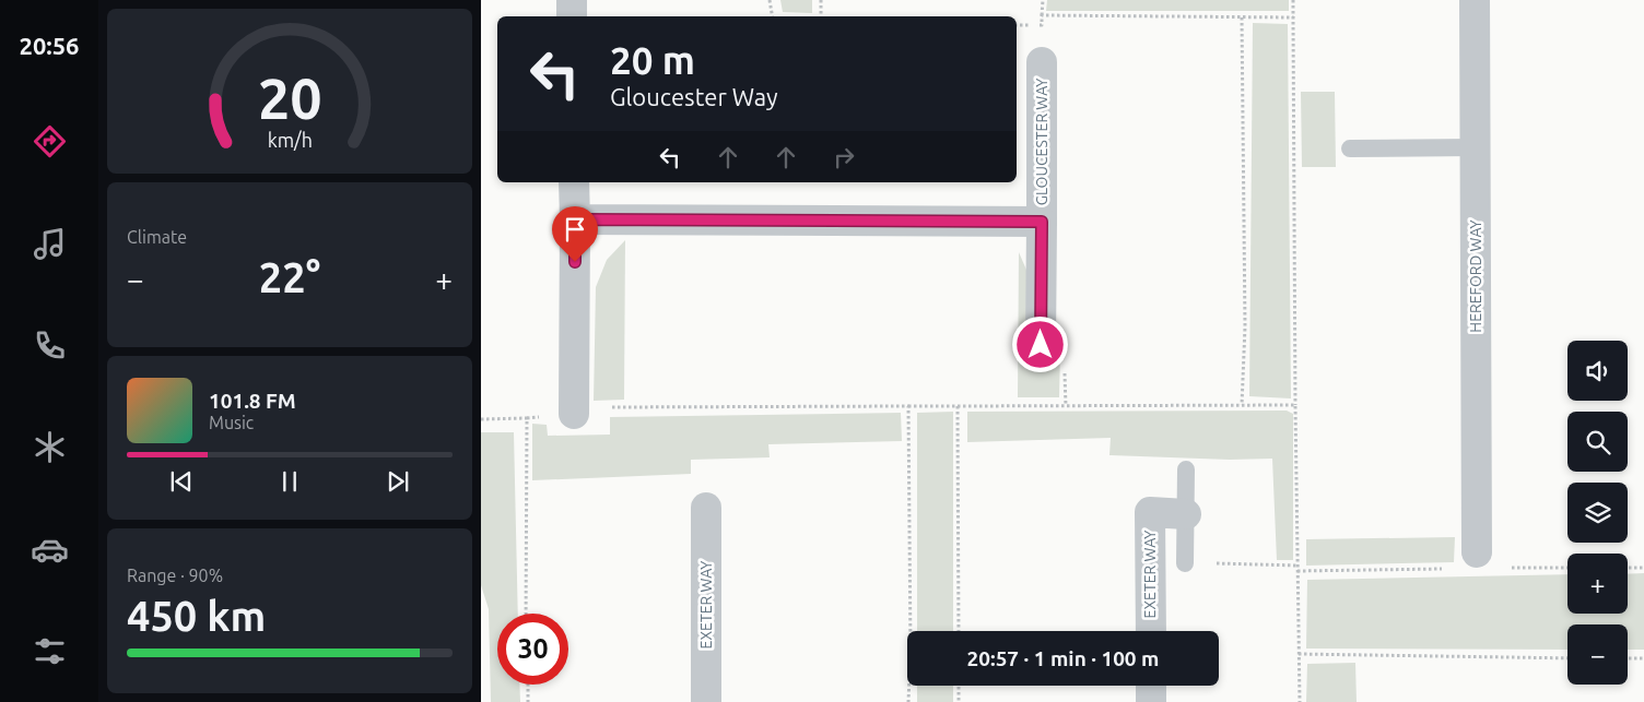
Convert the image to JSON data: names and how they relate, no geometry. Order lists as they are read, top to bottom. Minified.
{"streets":{"street":["GLOUCESTER WAY","HEREFORD WAY","EXETER WAY"]},"page":{"tabs":"20:56","turn":["20 m","Gloucester Way"],"tile":["Climate",["Range · 90%","450 km"]],"heat":["−","22°","+"],"map_buttons":["+","−"],"song":["101.8 FM","Music"],"limit":"30","trip":"20:57 · 1 min · 100 m","gauge":["20","km/h"]}}
